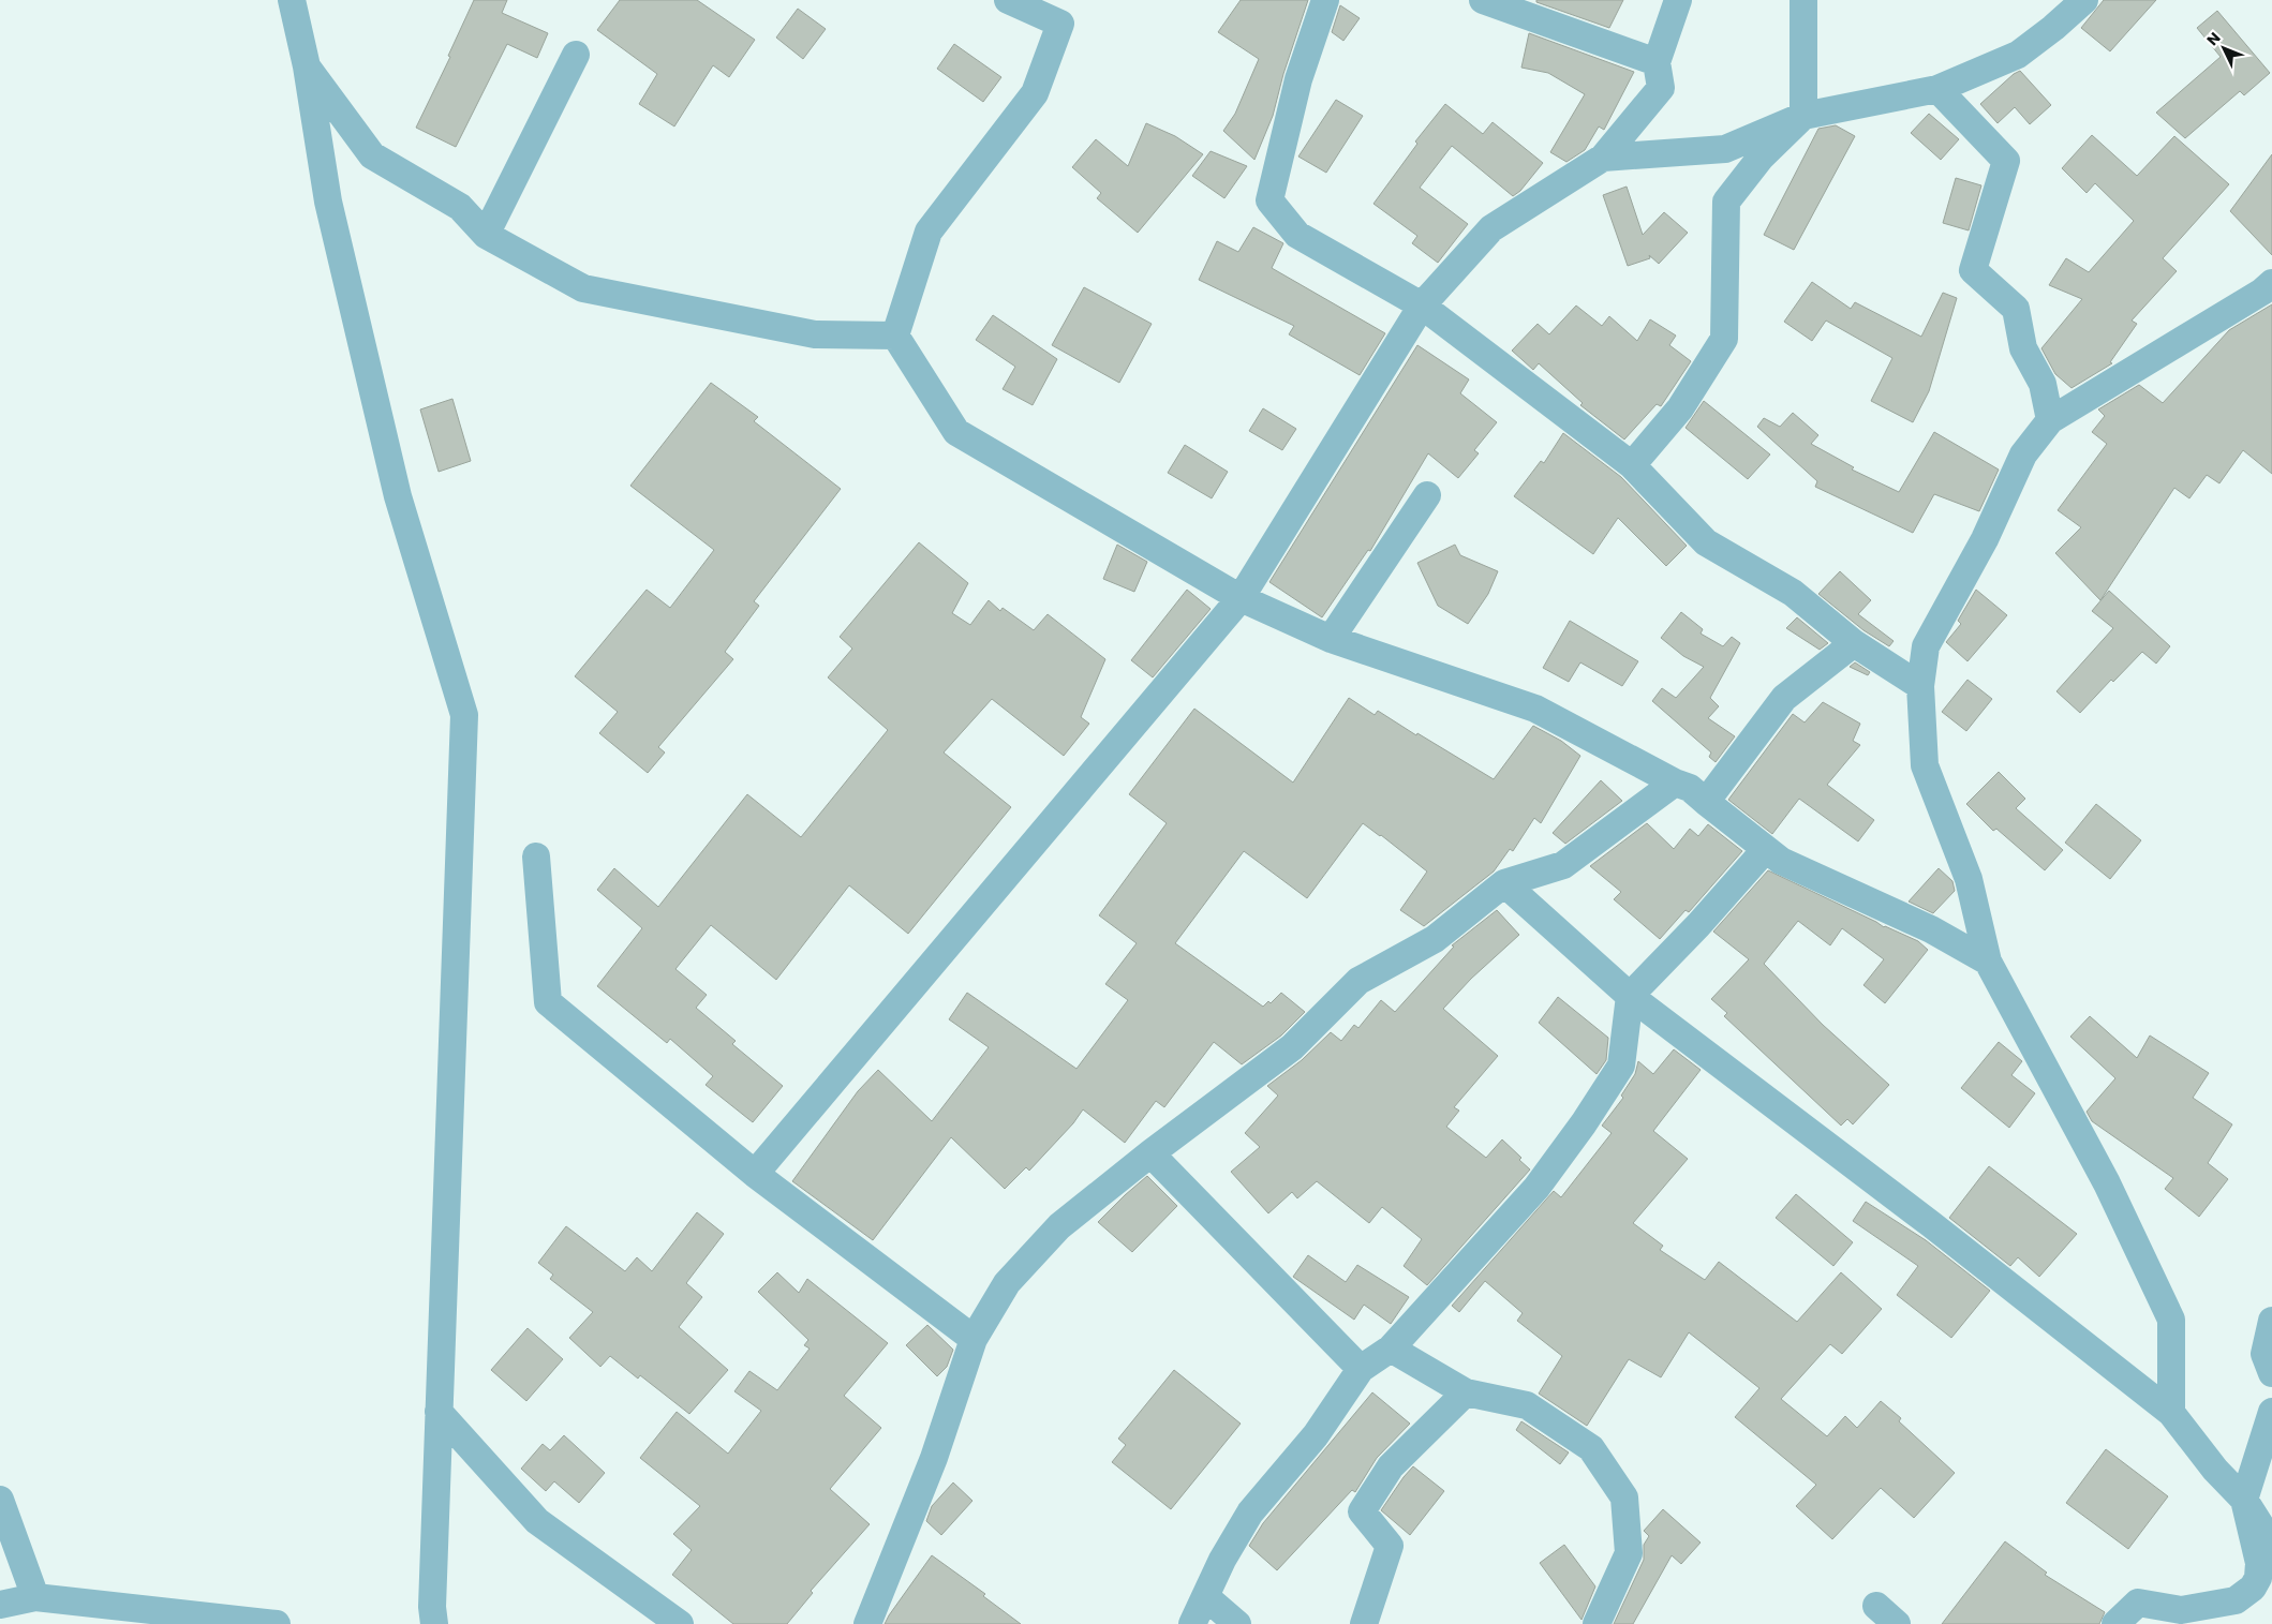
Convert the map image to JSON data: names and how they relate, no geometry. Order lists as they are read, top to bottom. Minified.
{"north":"top left"}
